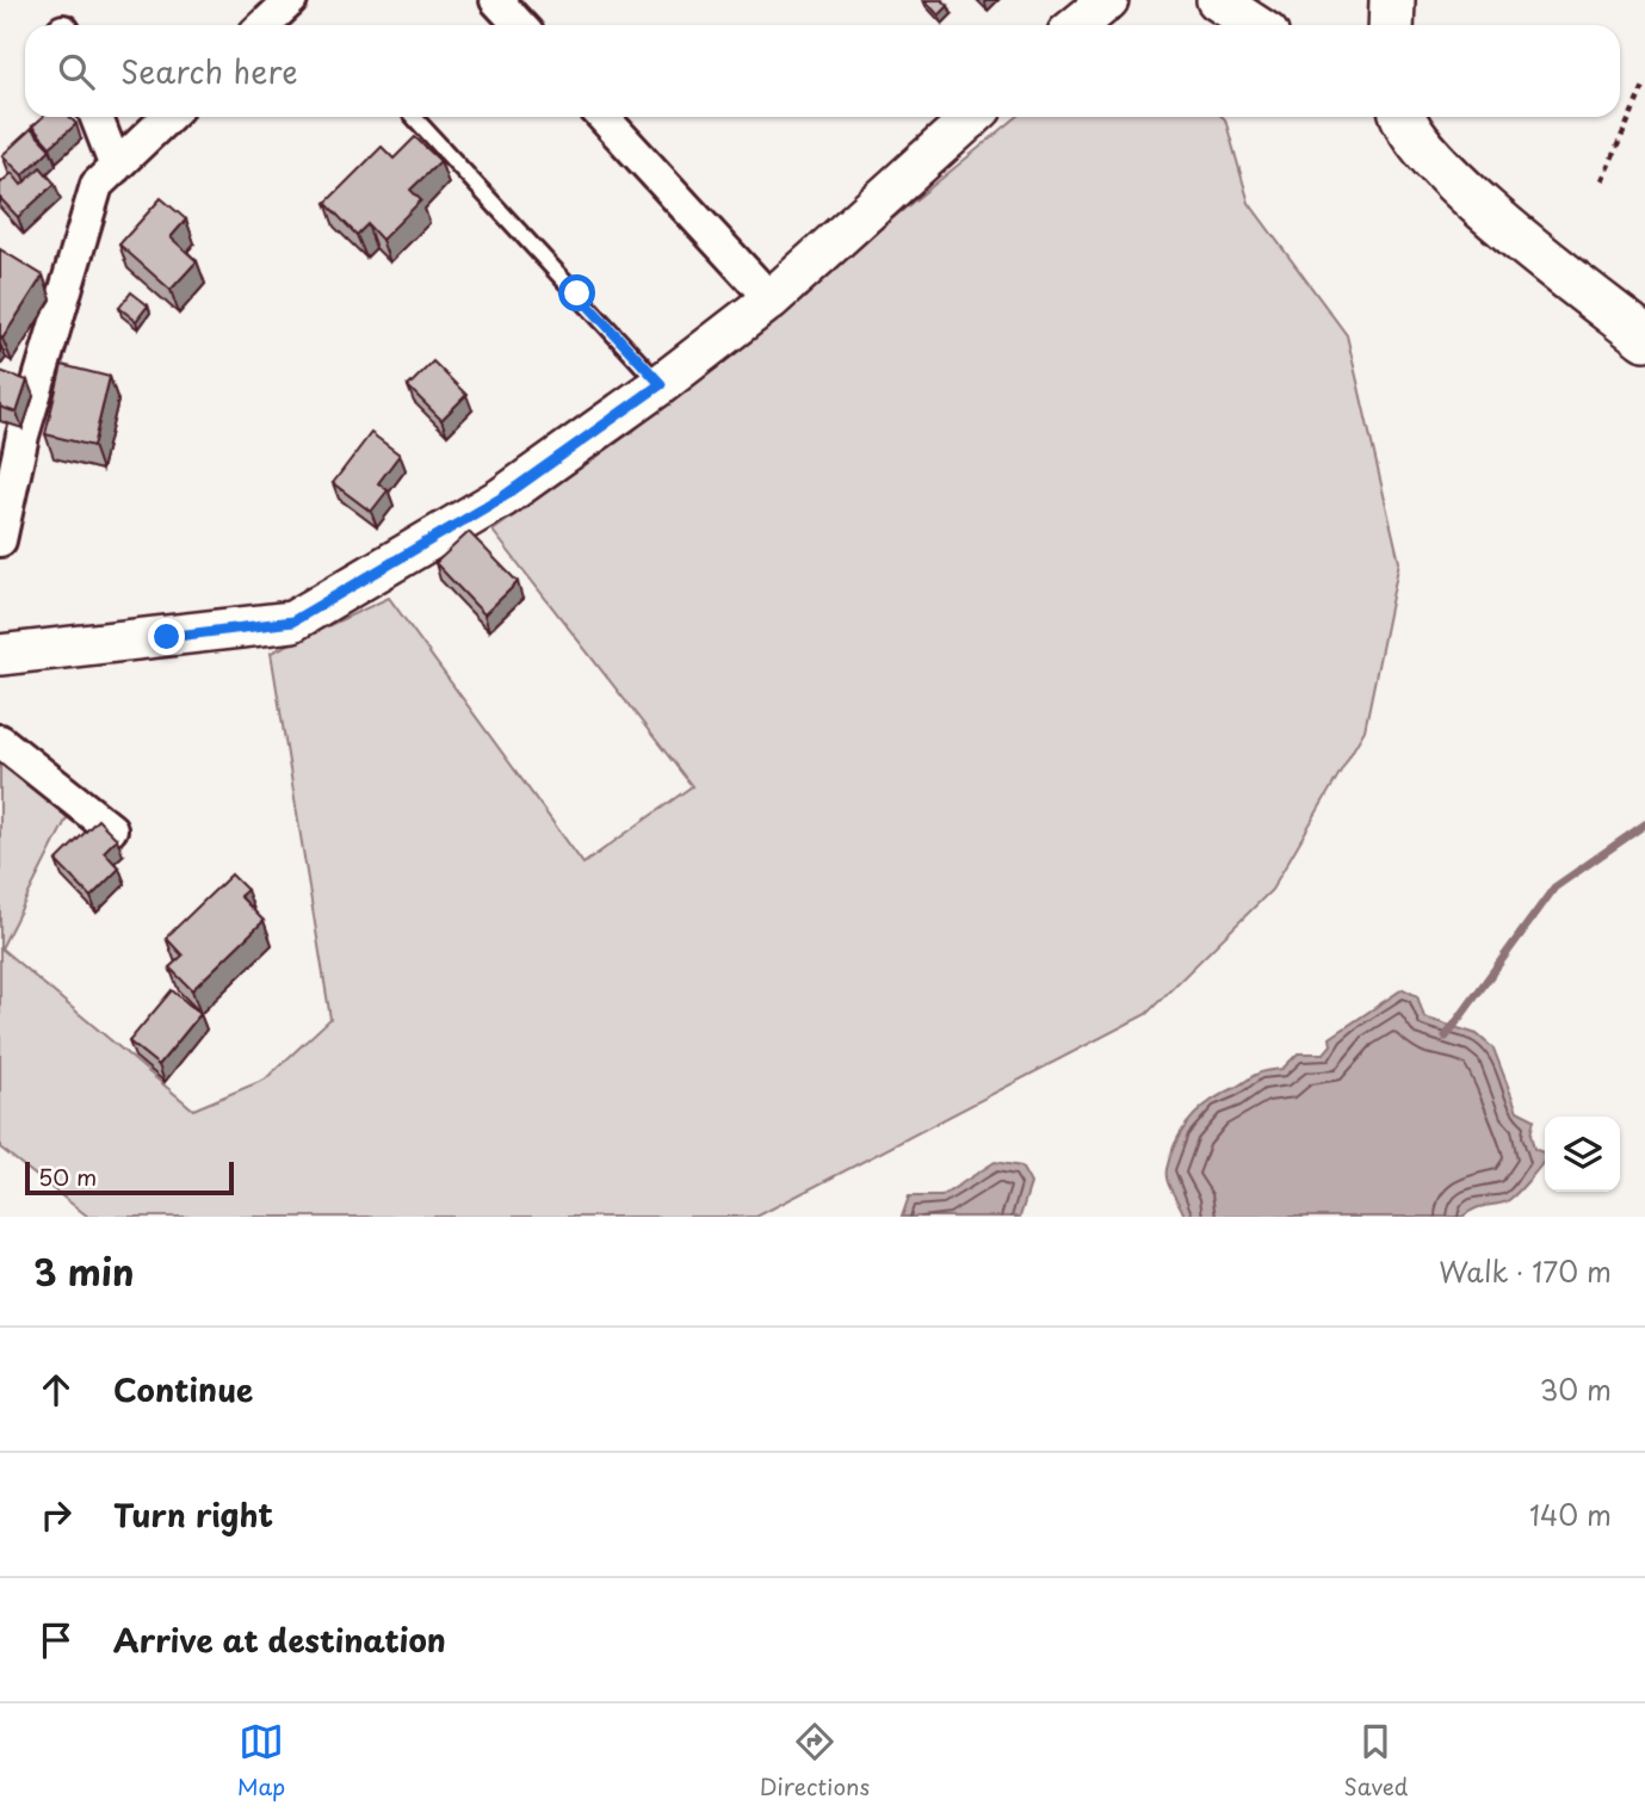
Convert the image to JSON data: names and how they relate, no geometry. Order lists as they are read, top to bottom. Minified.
{"scale_bar":"50 m","page":{"search":"Search here","scale":"50 m","heading":["3 min","Walk · 170 m"],"list":[["Continue","30 m"],["Turn right","140 m"],"Arrive at destination"],"nav":["Map","Directions","Saved"]}}
